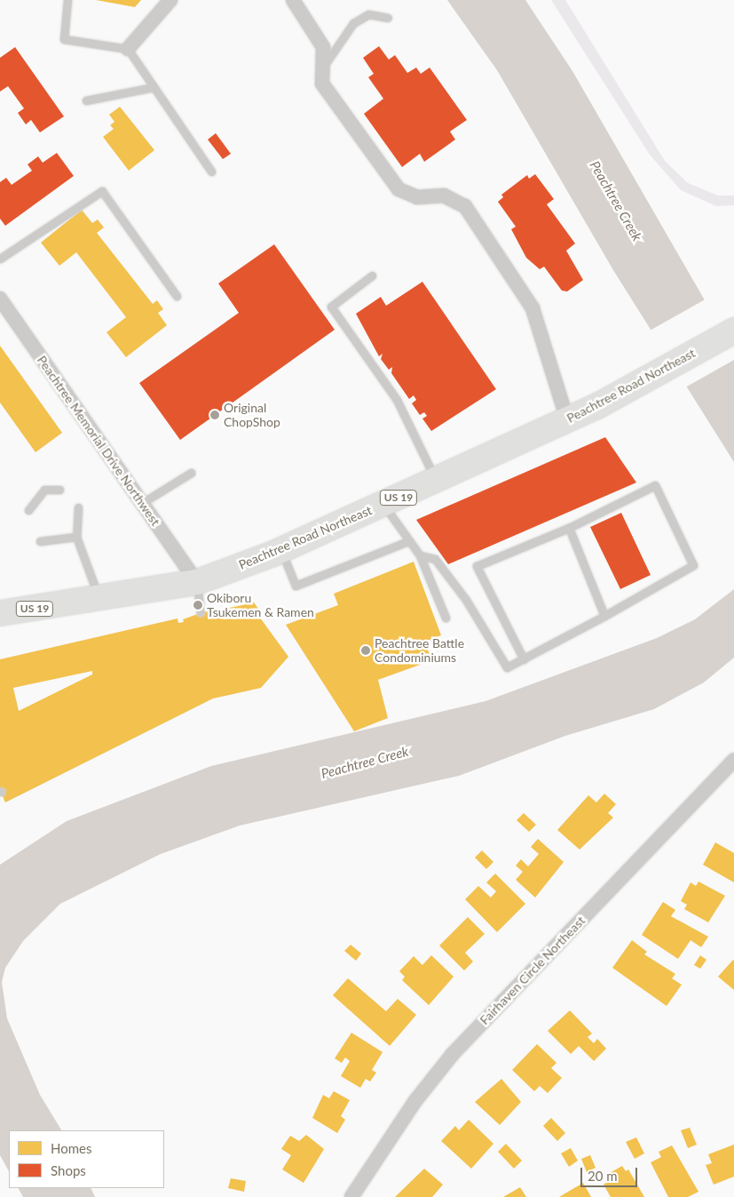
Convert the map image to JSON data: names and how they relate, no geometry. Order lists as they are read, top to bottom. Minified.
{"streets":{"highway":["Peachtree Road Northeast","US 19"],"street":["Peachtree Memorial Drive Northwest","Fairhaven Circle Northeast"]},"crossings":[["Peachtree Road Northeast","Peachtree Memorial Drive Northwest"]],"water":["Peachtree Creek"],"places":["Original ChopShop","Okiboru Tsukemen & Ramen","Peachtree Battle Condominiums"],"legend":["Homes","Shops"],"scale_bar":"20 m"}
